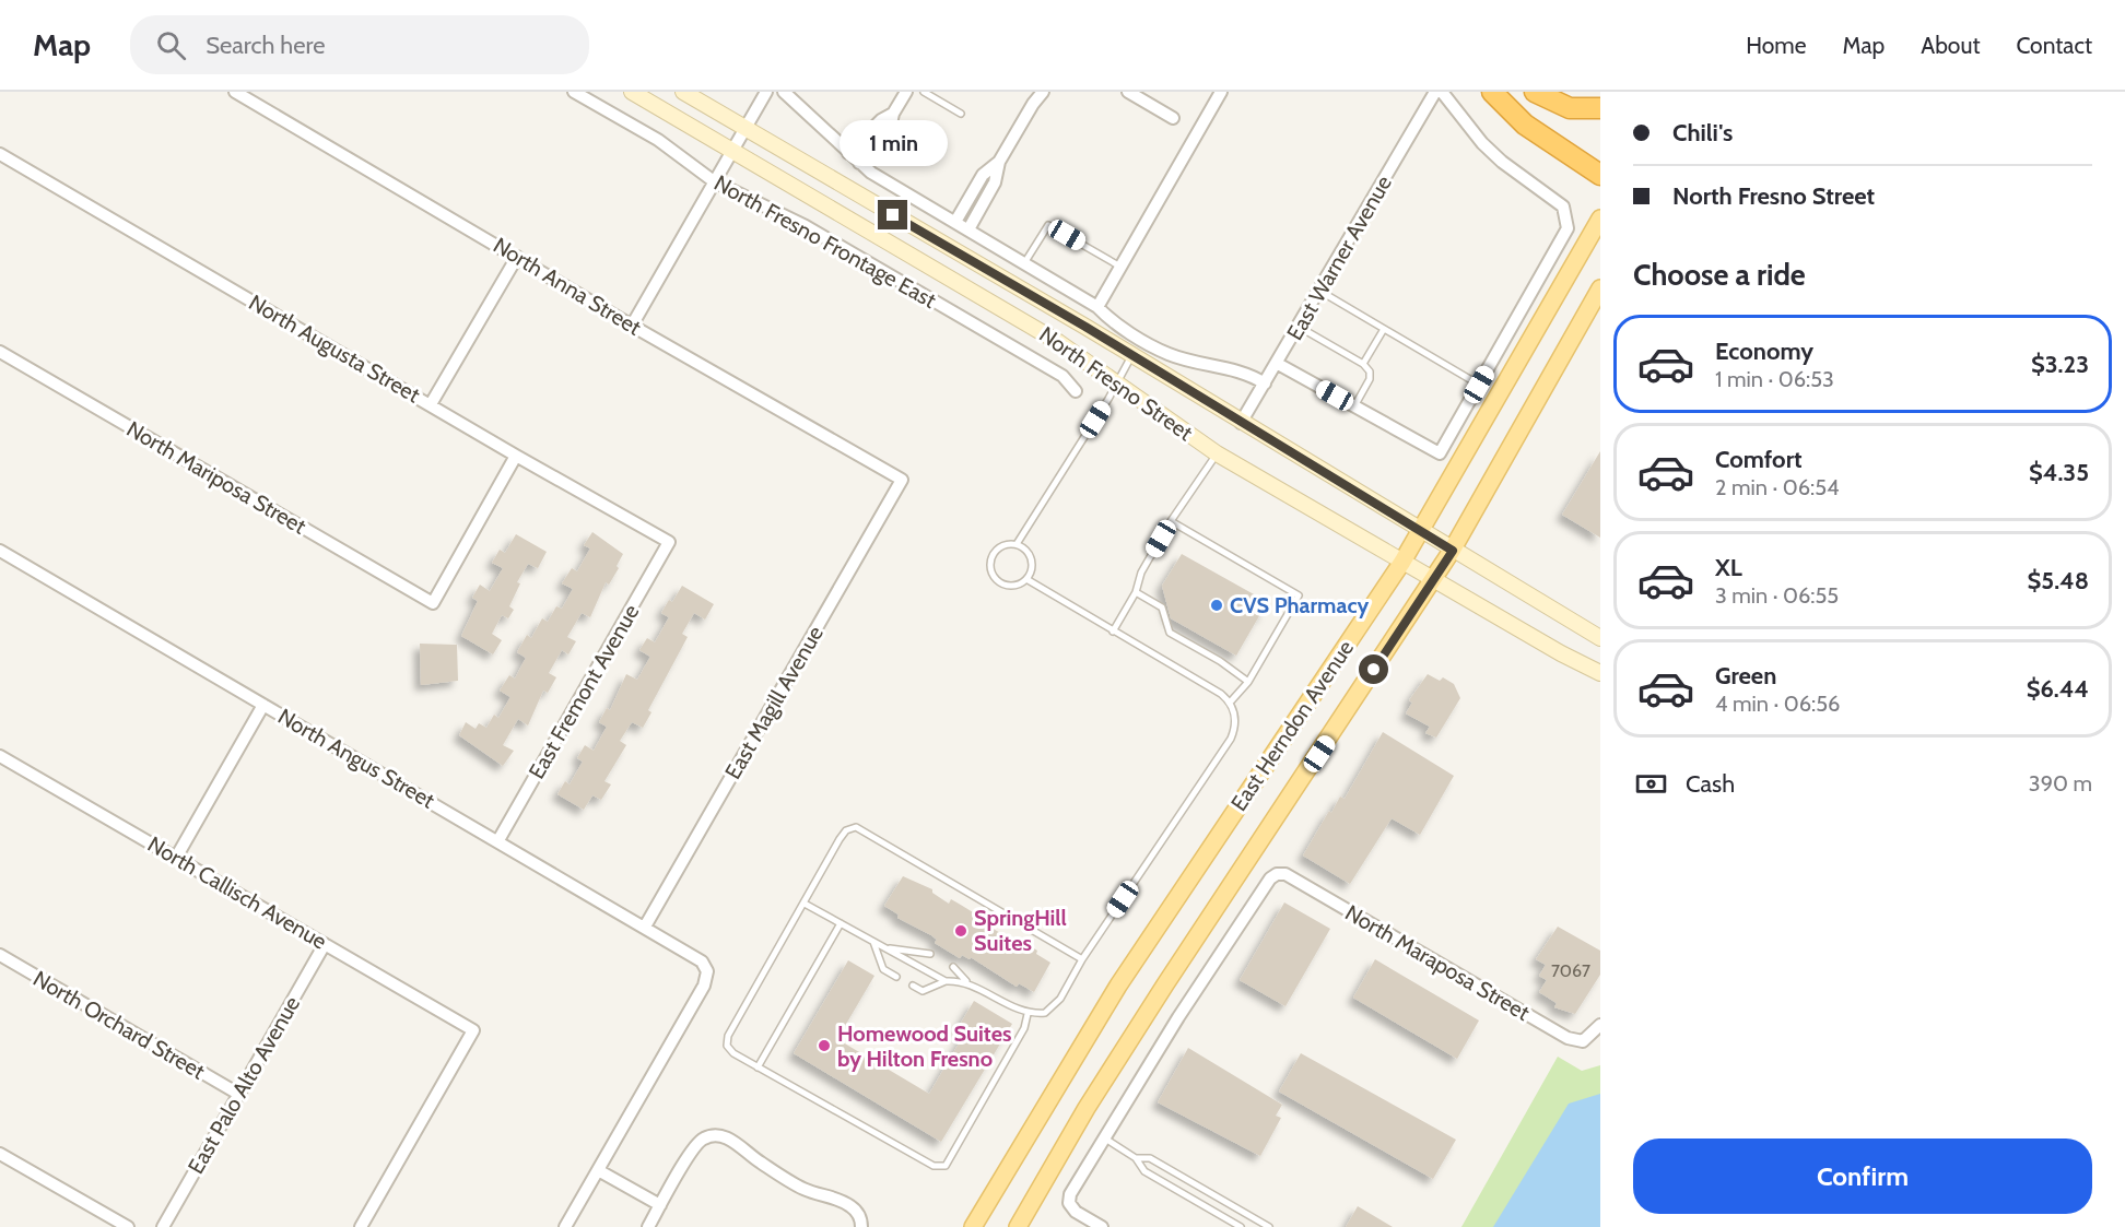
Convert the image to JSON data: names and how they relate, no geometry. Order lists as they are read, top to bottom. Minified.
{"streets":{"main road":["North Fresno Street","East Herndon Avenue"],"street":["North Fresno Frontage East","East Warner Avenue","North Anna Street","North Augusta Street","North Mariposa Street","East Fremont Avenue","East Magill Avenue","North Angus Street","North Callisch Avenue","North Maraposa Street","North Orchard Street","East Palo Alto Avenue"]},"crossings":[["East Warner Avenue","North Fresno Street"],["North Anna Street","East Magill Avenue"],["North Augusta Street","North Mariposa Street"],["North Augusta Street","East Fremont Avenue"],["North Fresno Street","East Herndon Avenue"],["East Fremont Avenue","North Angus Street"],["East Magill Avenue","North Angus Street"],["North Callisch Avenue","East Palo Alto Avenue"],["North Orchard Street","East Palo Alto Avenue"]],"places":["CVS Pharmacy","SpringHill Suites","Homewood Suites by Hilton Fresno"],"house_numbers":["7067"],"page":{"header":"Map","search":"Search here","nav":["Home","Map","About","Contact"],"banner":["Chili's","North Fresno Street"],"bubble":"1 min","heading":"Choose a ride","list":[{"name":"Economy","note":"1 min · 06:53","value":"$3.23"},{"name":"Comfort","note":"2 min · 06:54","value":"$4.35"},{"name":"XL","note":"3 min · 06:55","value":"$5.48"},{"name":"Green","note":"4 min · 06:56","value":"$6.44"}],"pay":["Cash","390 m"],"buttons":"Confirm"}}
